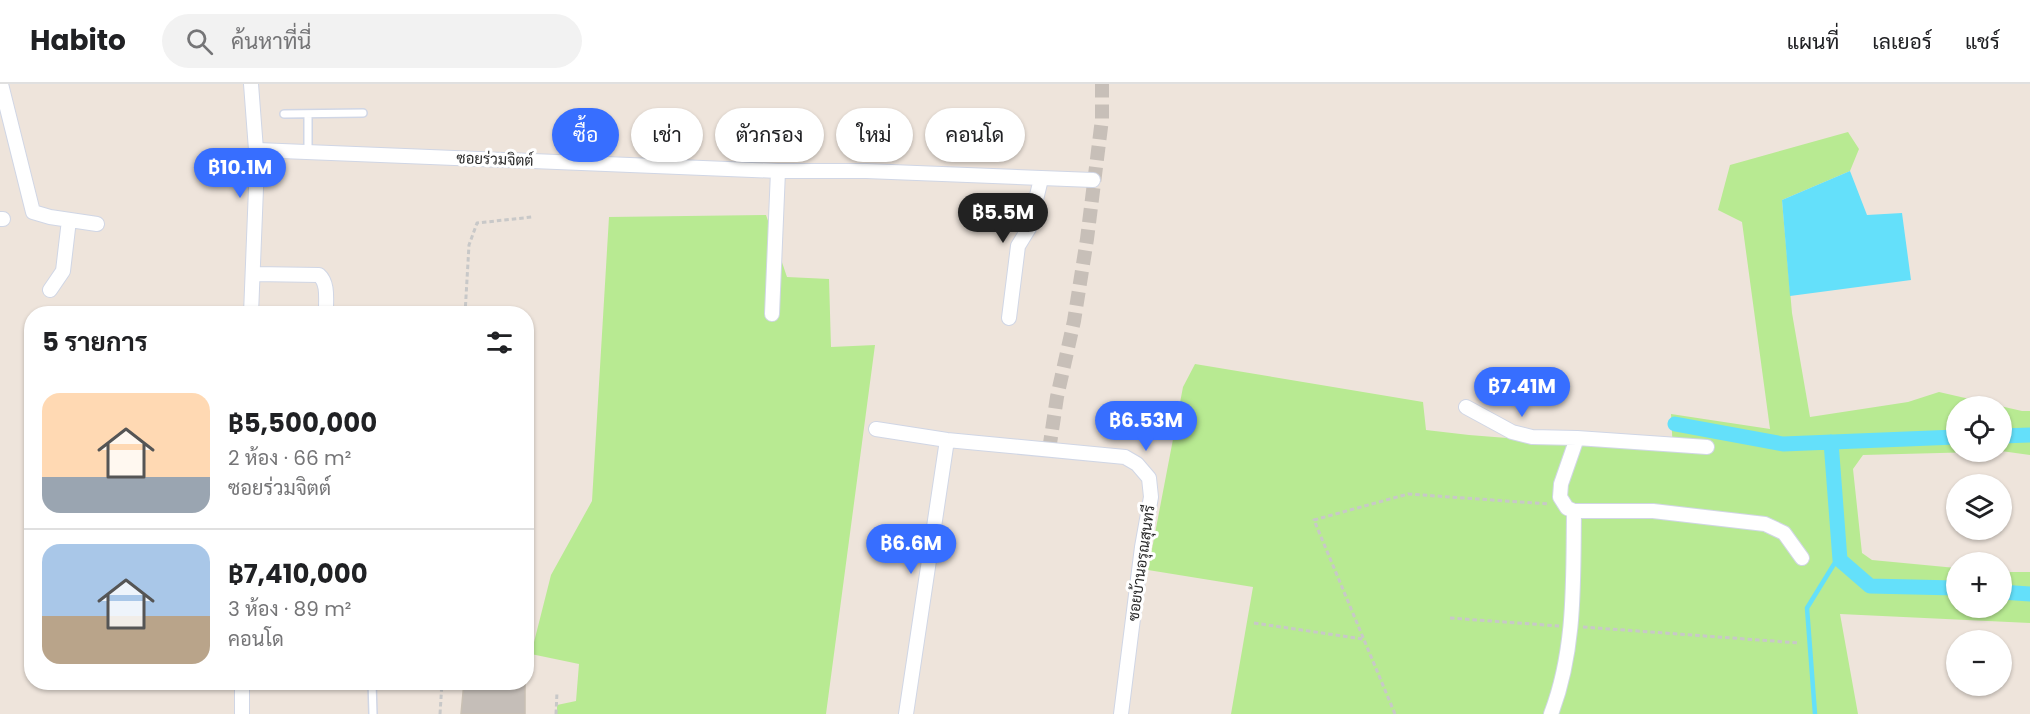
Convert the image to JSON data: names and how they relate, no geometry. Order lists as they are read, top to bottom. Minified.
{"streets":{"street":["ซอยร่วมจิตต์","ซอยบ้านอรุณสุนทรี"]},"page":{"header":"Habito","search":"ค้นหาที่นี่","nav":["แผนที่","เลเยอร์","แชร์"],"chip":["ซื้อ","เช่า","ตัวกรอง","ใหม่","คอนโด"],"price":["฿10.1M","฿5.5M","฿7.41M","฿6.53M","฿6.6M"],"heading":"5 รายการ","list":[{"name":"฿5,500,000","note":"2 ห้อง · 66 m² · ซอยร่วมจิตต์"},{"name":"฿7,410,000","note":"3 ห้อง · 89 m² · คอนโด"}],"map_buttons":["+","−"]}}
